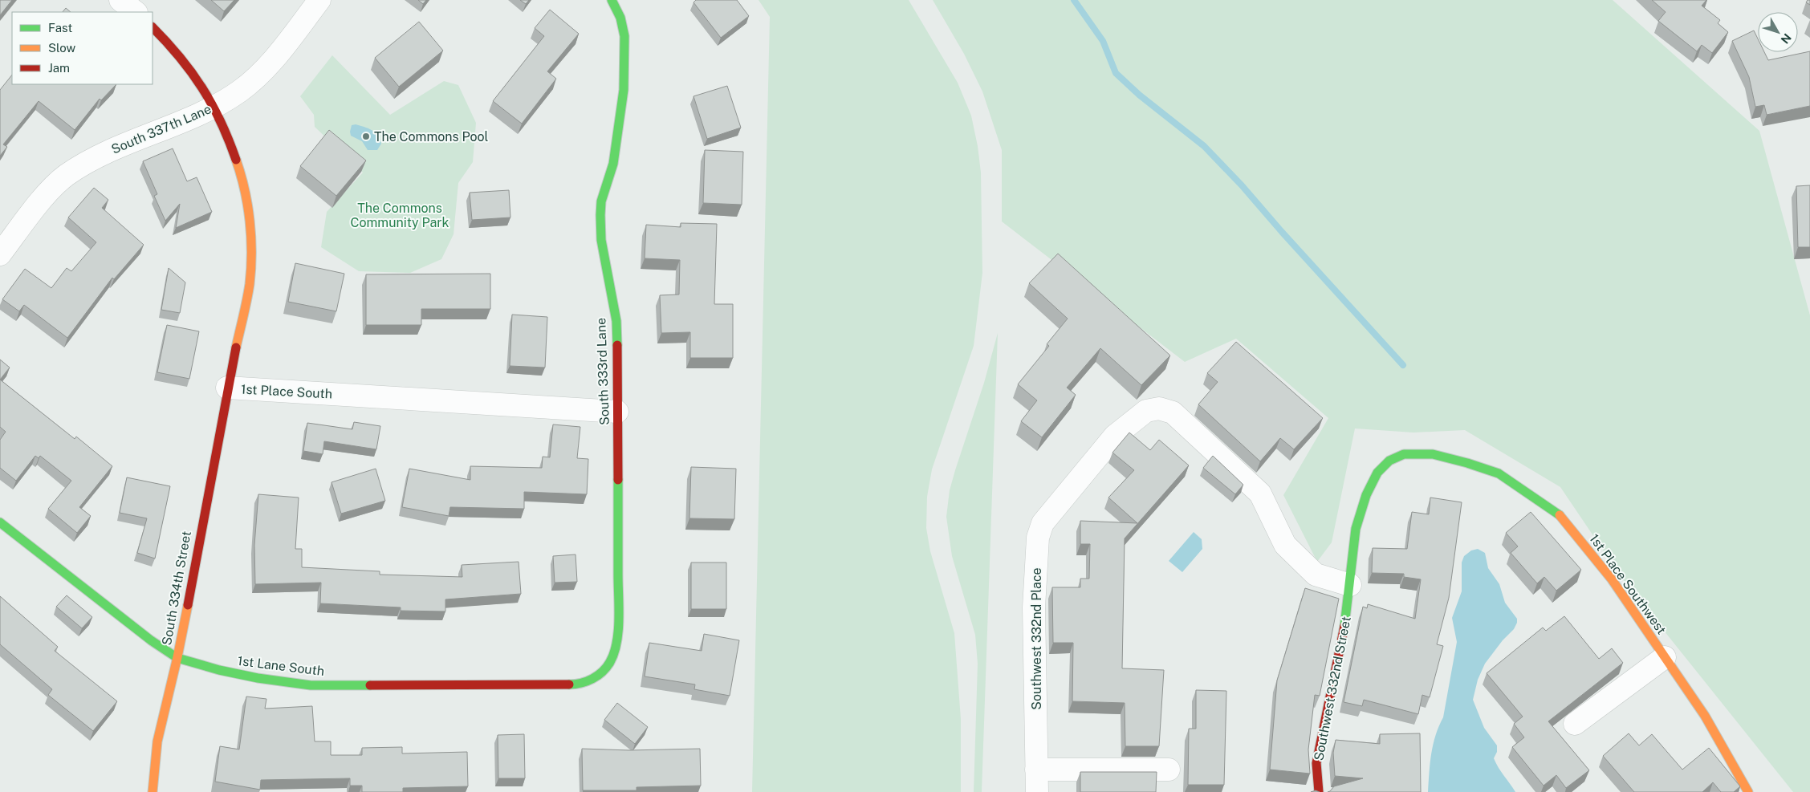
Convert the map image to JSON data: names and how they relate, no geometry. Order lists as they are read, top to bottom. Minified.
{"streets":{"street":["South 337th Lane","South 333rd Lane","1st Place South","1st Place Southwest","South 334th Street","Southwest 332nd Place","1st Lane South","Southwest 332nd Street"]},"crossings":[["South 337th Lane","1st Place South"],["South 333rd Lane","1st Place South"],["South 333rd Lane","1st Lane South"],["1st Place South","South 334th Street"],["1st Place Southwest","Southwest 332nd Street"],["South 334th Street","1st Lane South"],["Southwest 332nd Place","Southwest 332nd Street"]],"parks":["The Commons Community Park"],"places":["The Commons Pool"],"legend":["Fast","Slow","Jam"],"north":"bottom right"}
